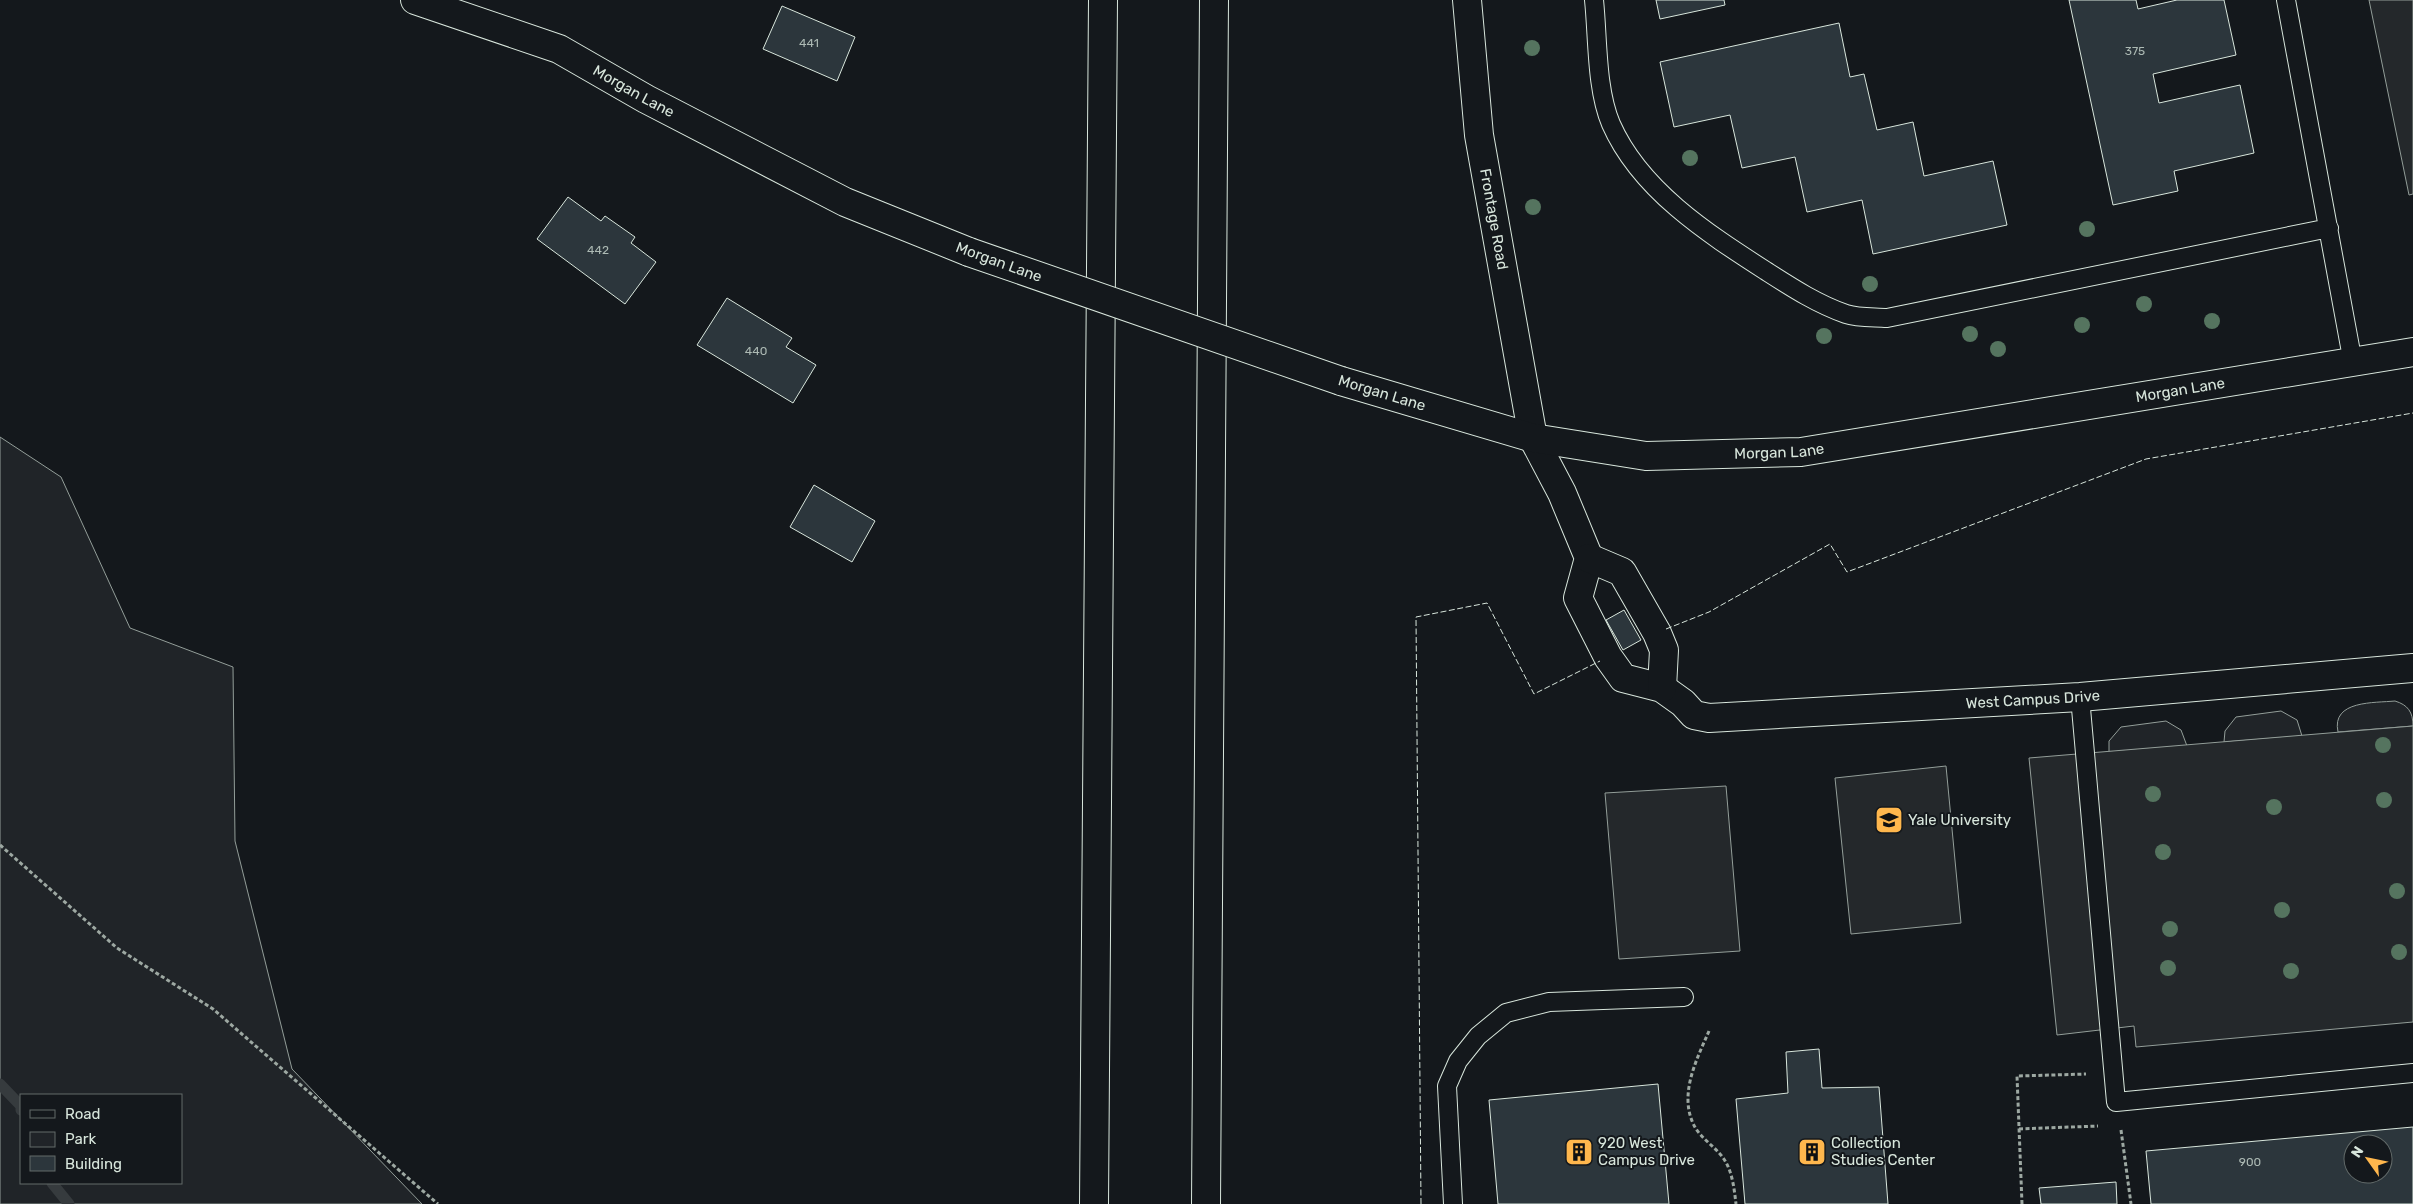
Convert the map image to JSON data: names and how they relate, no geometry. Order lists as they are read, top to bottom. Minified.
{"streets":{"main road":["Morgan Lane","Frontage Road","West Campus Drive"]},"crossings":[["Morgan Lane","Frontage Road"]],"places":{"school or university":["Yale University"],"building":["920 West Campus Drive","Collection Studies Center"]},"house_numbers":["441","375","442","440","900"],"legend":["Road","Park","Building"],"north":"top left"}
